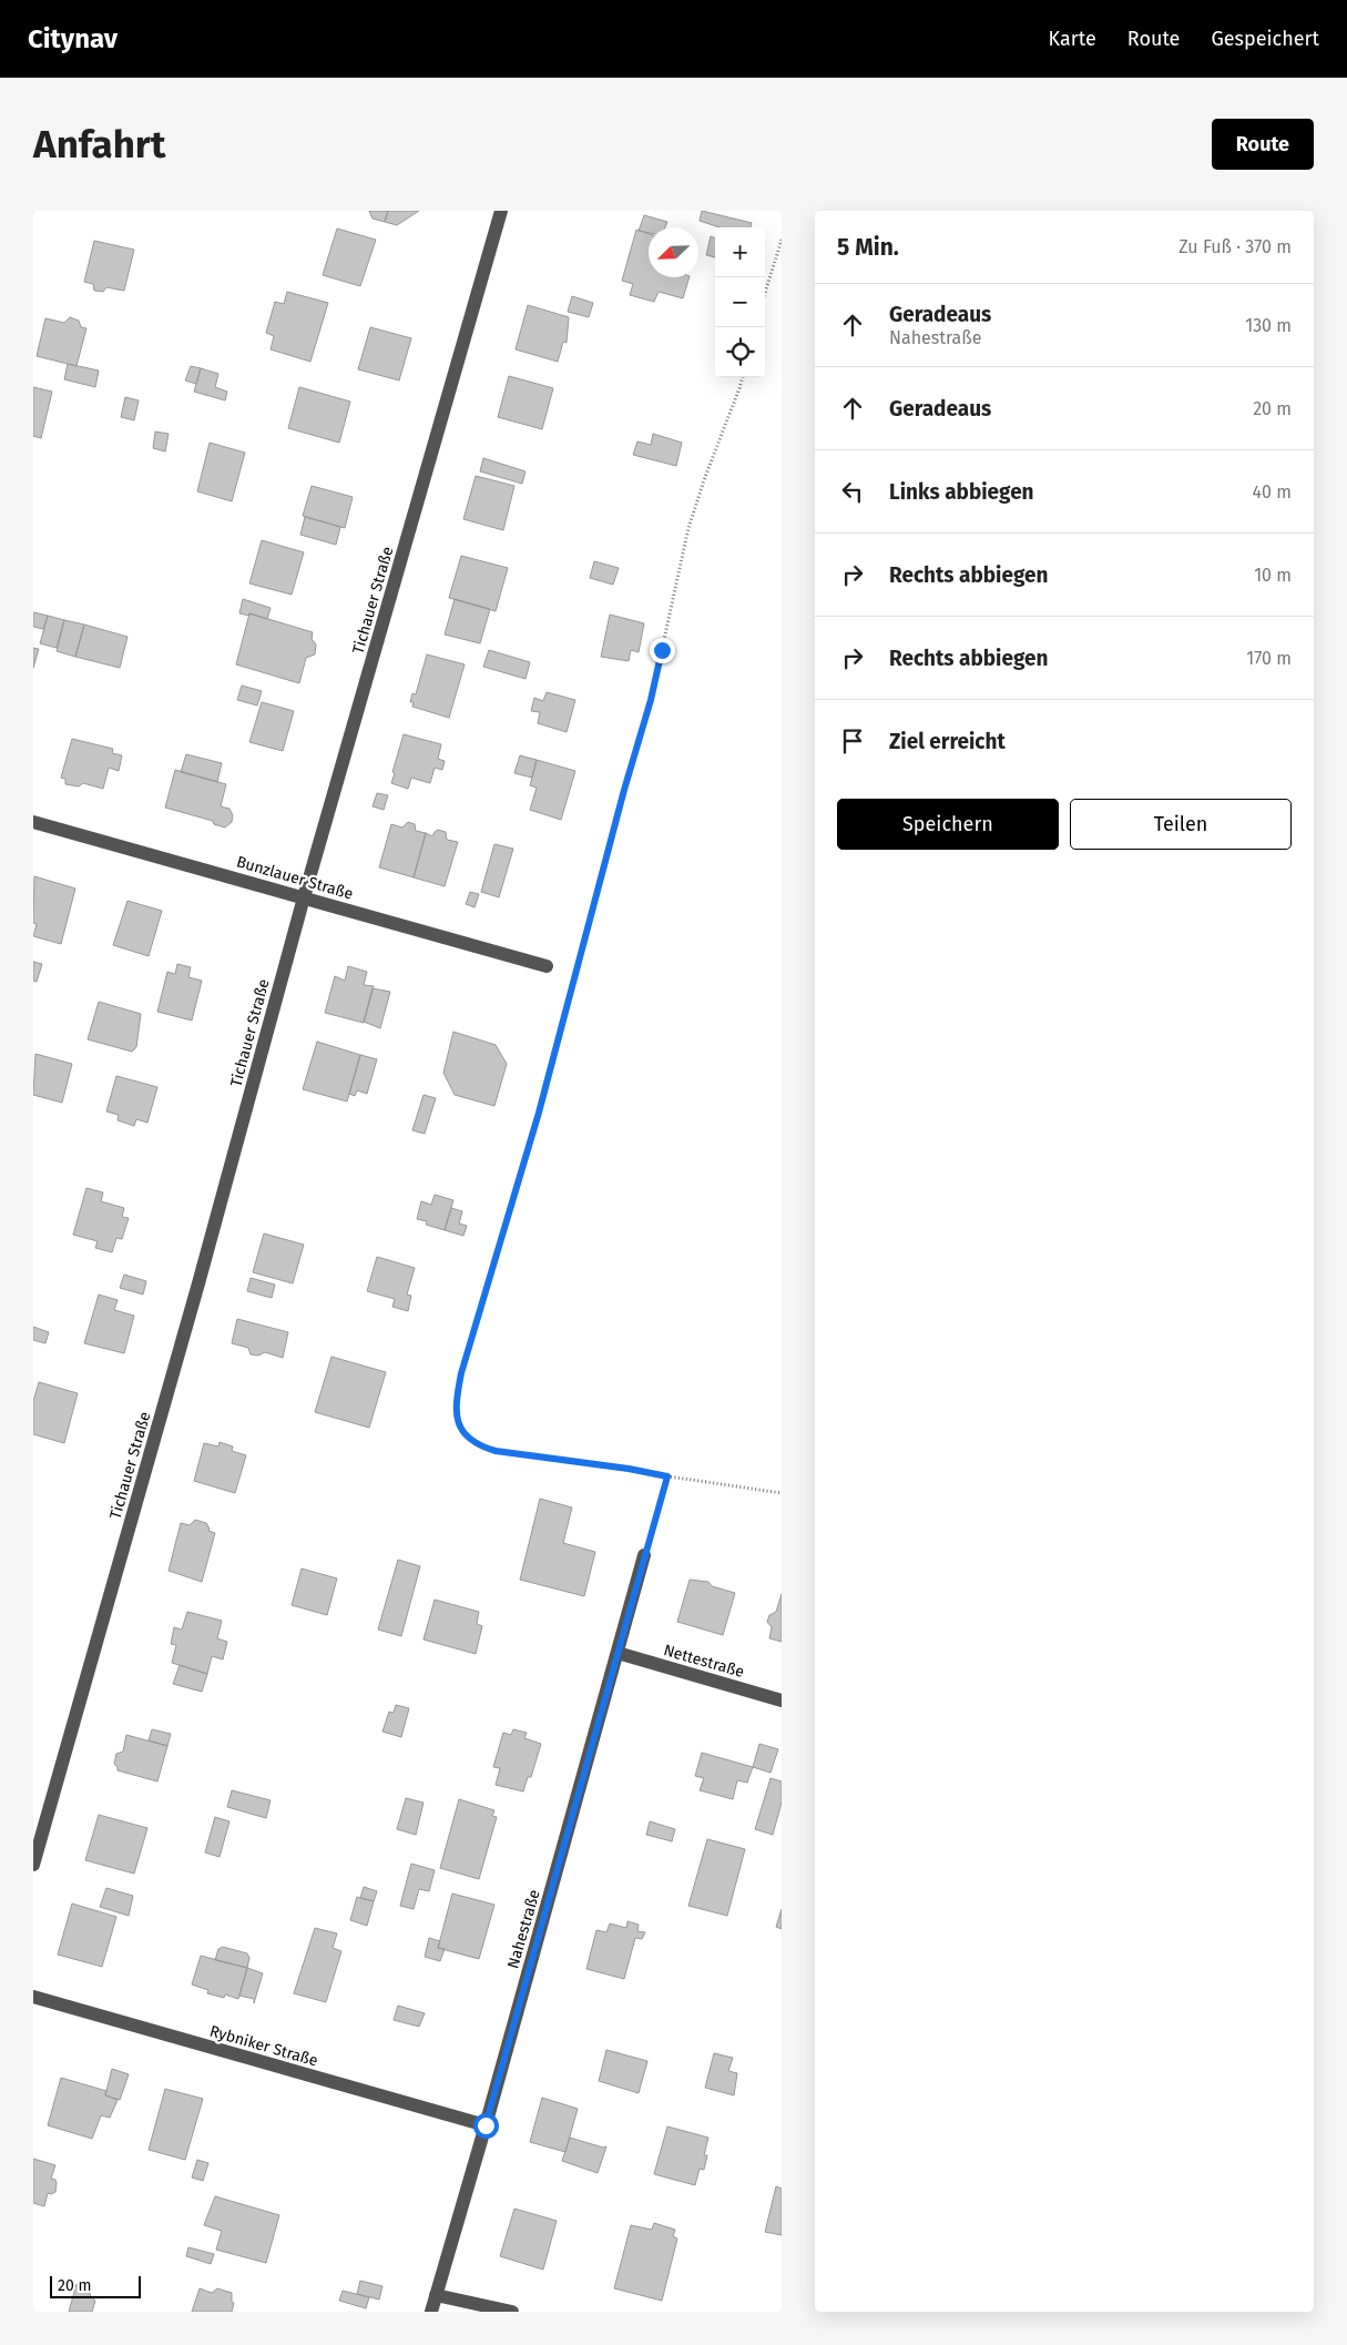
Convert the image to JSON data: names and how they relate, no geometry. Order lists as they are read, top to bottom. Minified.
{"streets":{"street":["Tichauer Straße","Bunzlauer Straße","Nettestraße","Nahestraße","Rybniker Straße"]},"crossings":[["Tichauer Straße","Bunzlauer Straße"],["Nettestraße","Nahestraße"],["Nahestraße","Rybniker Straße"]],"scale_bar":"20 m","north":"bottom left","page":{"header":"Citynav","nav":["Karte","Route","Gespeichert"],"buttons":["Route",["Speichern","Teilen"]],"title":"Anfahrt","heading":["5 Min.","Zu Fuß · 370 m"],"map_buttons":["+","−"],"list":[["Geradeaus","Nahestraße","130 m"],["Geradeaus","20 m"],["Links abbiegen","40 m"],["Rechts abbiegen","10 m"],["Rechts abbiegen","170 m"],"Ziel erreicht"],"scale":"20 m"}}
